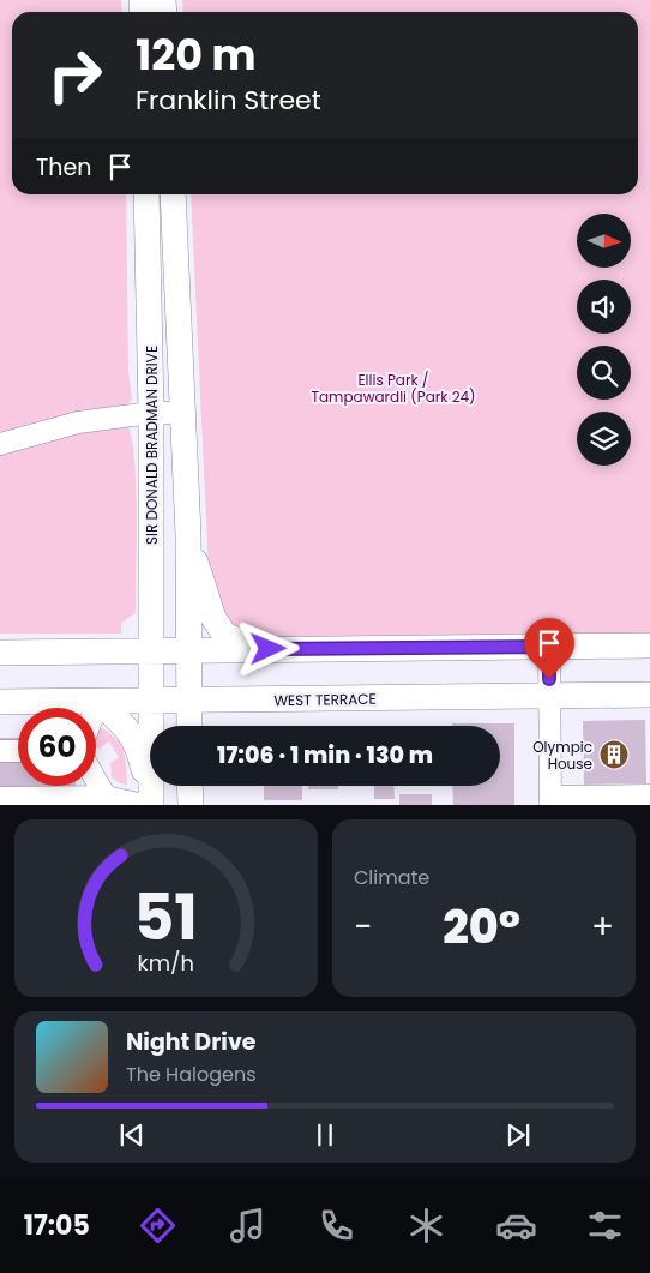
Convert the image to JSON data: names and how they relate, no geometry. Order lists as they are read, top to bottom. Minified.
{"streets":{"main road":["SIR DONALD BRADMAN DRIVE","WEST TERRACE"]},"crossings":[["SIR DONALD BRADMAN DRIVE","WEST TERRACE"]],"parks":["Ellis Park / Tampawardli (Park 24)"],"places":{"building":["Olympic House"]},"north":"right","page":{"turn":["120 m","Franklin Street"],"then":"Then","limit":"60","trip":"17:06 · 1 min · 130 m","tile":"Climate","heat":["−","20°","+"],"song":["Night Drive","The Halogens"],"tabs":"17:05","gauge":["51","km/h"]}}
